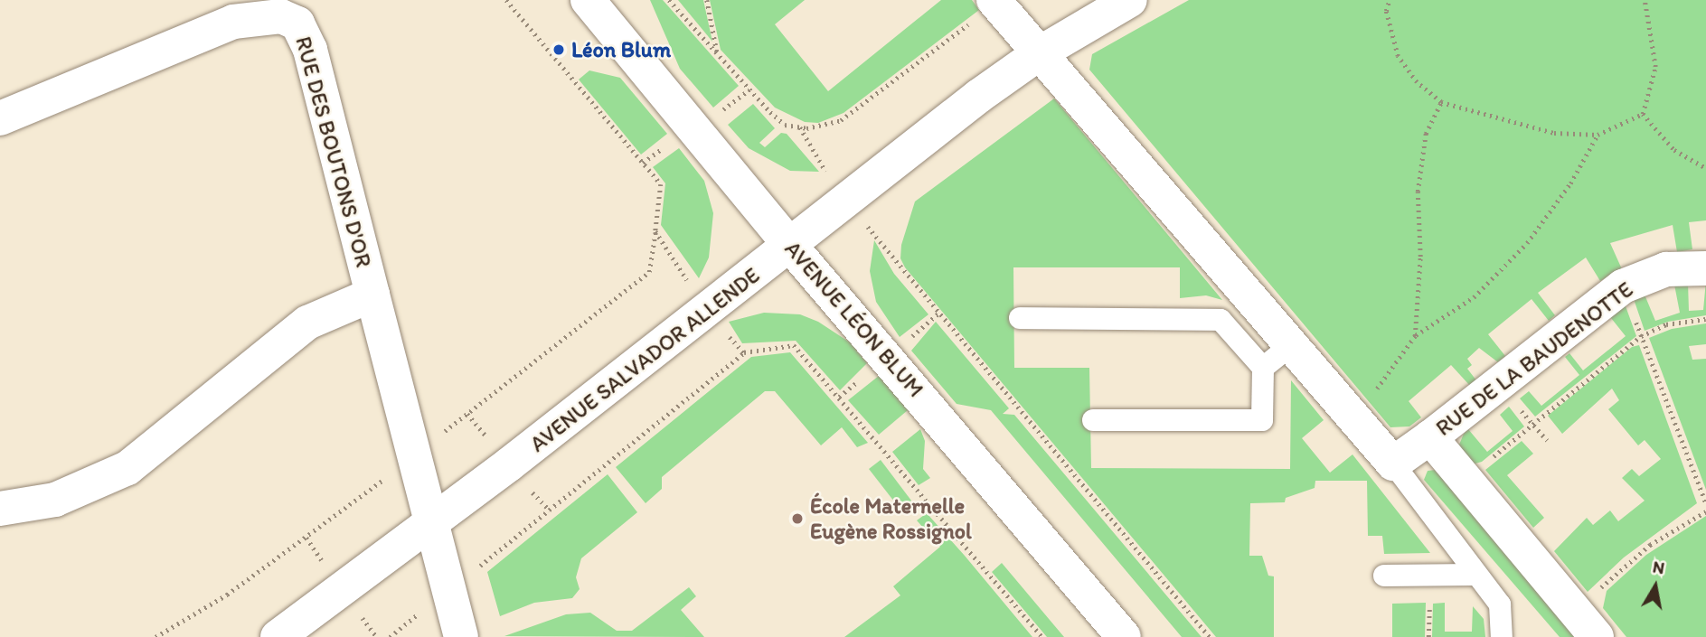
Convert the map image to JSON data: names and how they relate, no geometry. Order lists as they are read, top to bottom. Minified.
{"streets":{"street":["RUE DES BOUTONS D'OR","AVENUE LÉON BLUM","RUE DE LA BAUDENOTTE","AVENUE SALVADOR ALLENDE"]},"crossings":[["RUE DES BOUTONS D'OR","AVENUE SALVADOR ALLENDE"],["AVENUE LÉON BLUM","AVENUE SALVADOR ALLENDE"]],"places":["Léon Blum","École Maternelle Eugène Rossignol"],"north":"top"}
